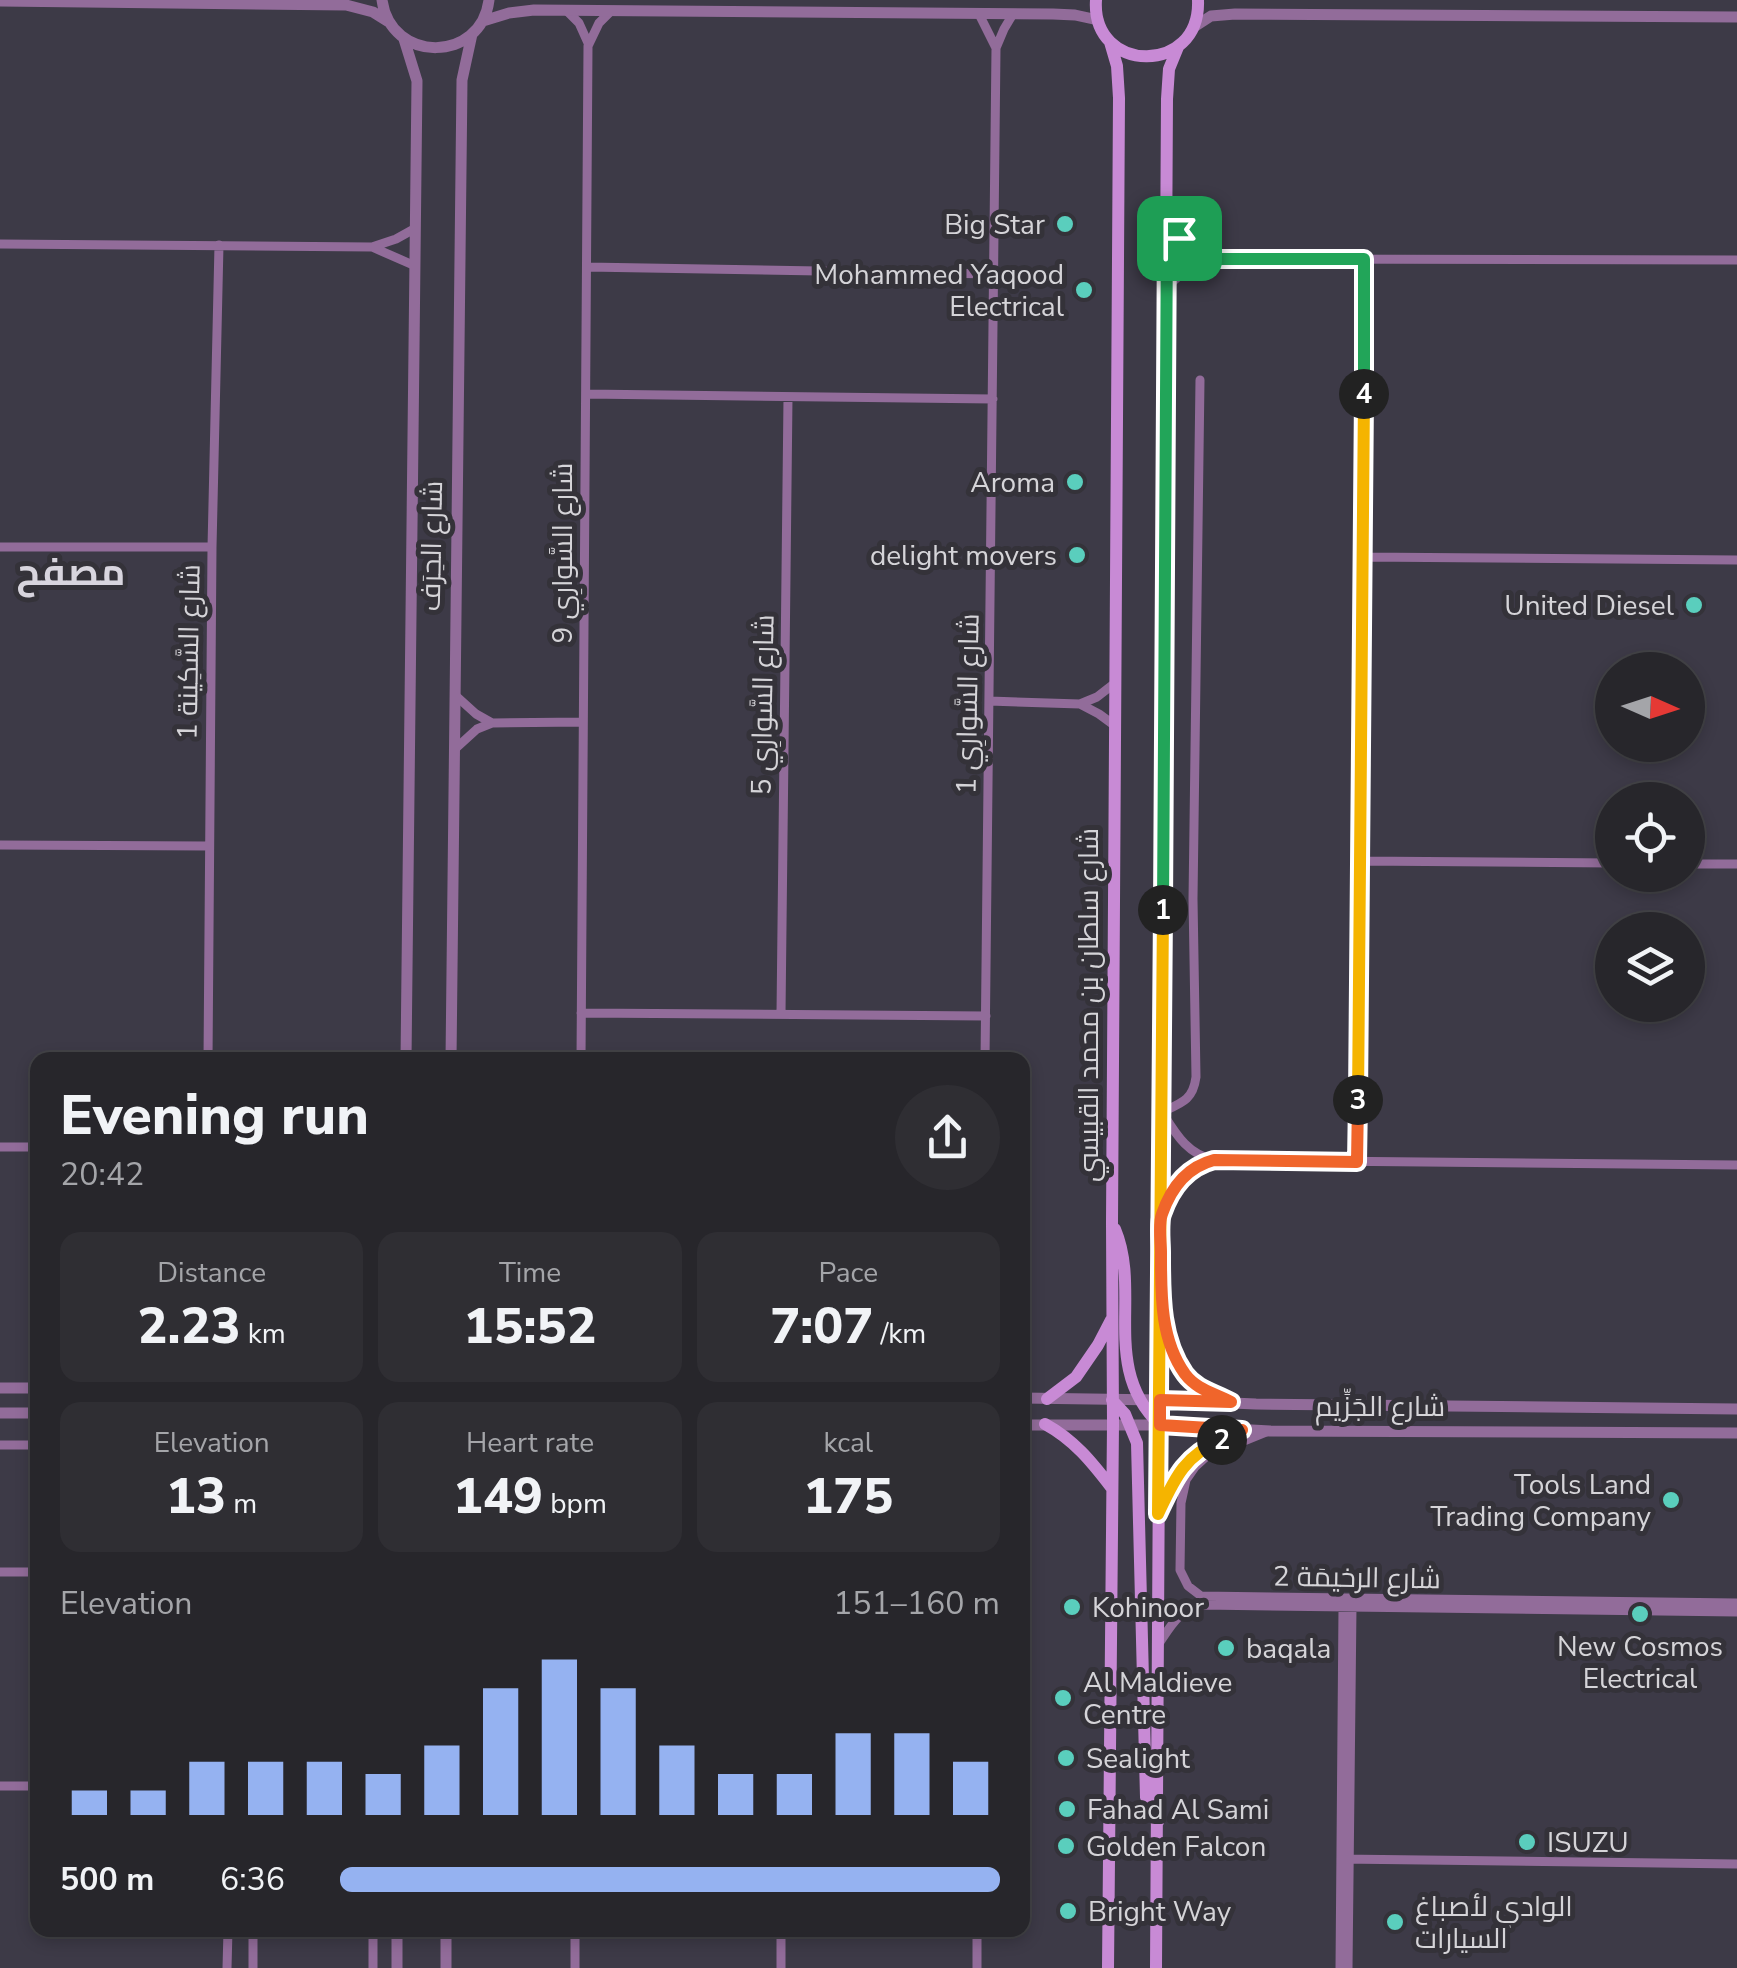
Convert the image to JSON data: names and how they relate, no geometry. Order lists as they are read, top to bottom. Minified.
{"streets":{"main road":["شارع سلطان بن محمد القبيسي"],"street":["شارع الحِرَف","شارع السَّوارِي 9","شارع السَّكِينة 1","شارع السَّوارِي 1","شارع السَّوارِي 5","شارع الجَزِّيم","شارع الرخيمَة 2"]},"crossings":[["شارع سلطان بن محمد القبيسي","شارع الجَزِّيم"],["شارع الجَزِّيم","شارع الرخيمَة 2"]],"districts":["مصفح"],"places":["Big Star","Mohammed Yaqood Electrical","Aroma","delight movers","United Diesel","Tools Land Trading Company","Kohinoor","New Cosmos Electrical","baqala","Al Maldieve Centre","Sealight","Fahad Al Sami","ISUZU","Golden Falcon","Bright Way","الوادي لأصباغ السيارات"],"north":"right","page":{"pins":["4","1","3","2"],"heading":["Evening run","20:42"],"stats":[["Distance","2.23 km"],["Time","15:52"],["Pace","7:07 /km"],["Elevation","13 m"],["Heart rate","149 bpm"],["kcal","175"]],"chart":["Elevation","151–160 m"],"list":[{"name":"500 m","note":"6:36"}]}}
